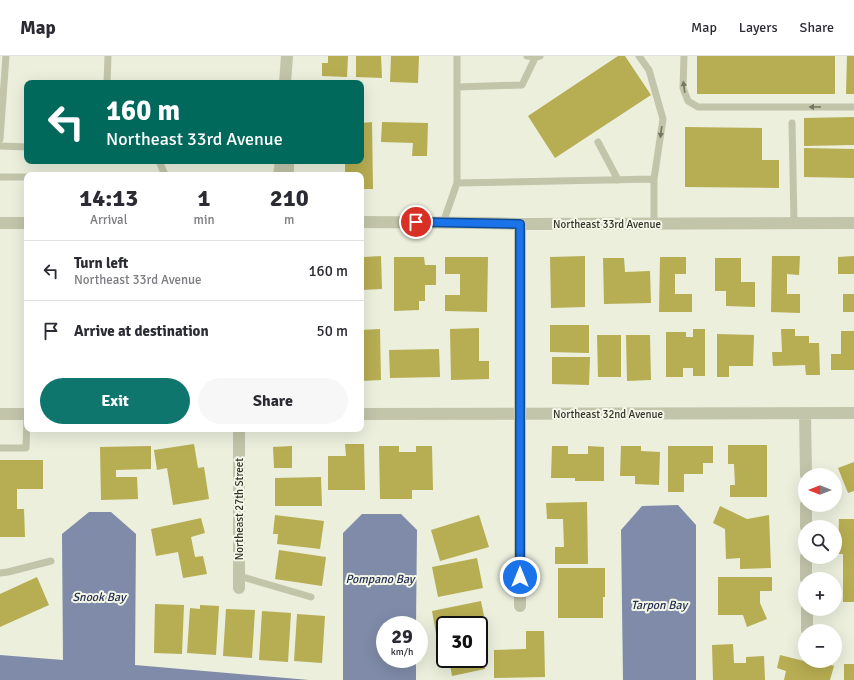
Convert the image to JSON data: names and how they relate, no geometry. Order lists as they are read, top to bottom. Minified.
{"streets":{"street":["Northeast 33rd Avenue","Northeast 32nd Avenue","Northeast 27th Street"]},"water":["Pompano Bay","Snook Bay","Tarpon Bay"],"north":"left","page":{"header":"Map","nav":["Map","Layers","Share"],"turn":["160 m","Northeast 33rd Avenue"],"eta":["14:13","Arrival","1","min","210","m"],"list":[{"name":"Turn left","note":"Northeast 33rd Avenue","value":"160 m"},{"name":"Arrive at destination","value":"50 m"}],"buttons":["Exit","Share"],"map_buttons":["+","−"],"speed":"29 km/h","limit":"30"}}
